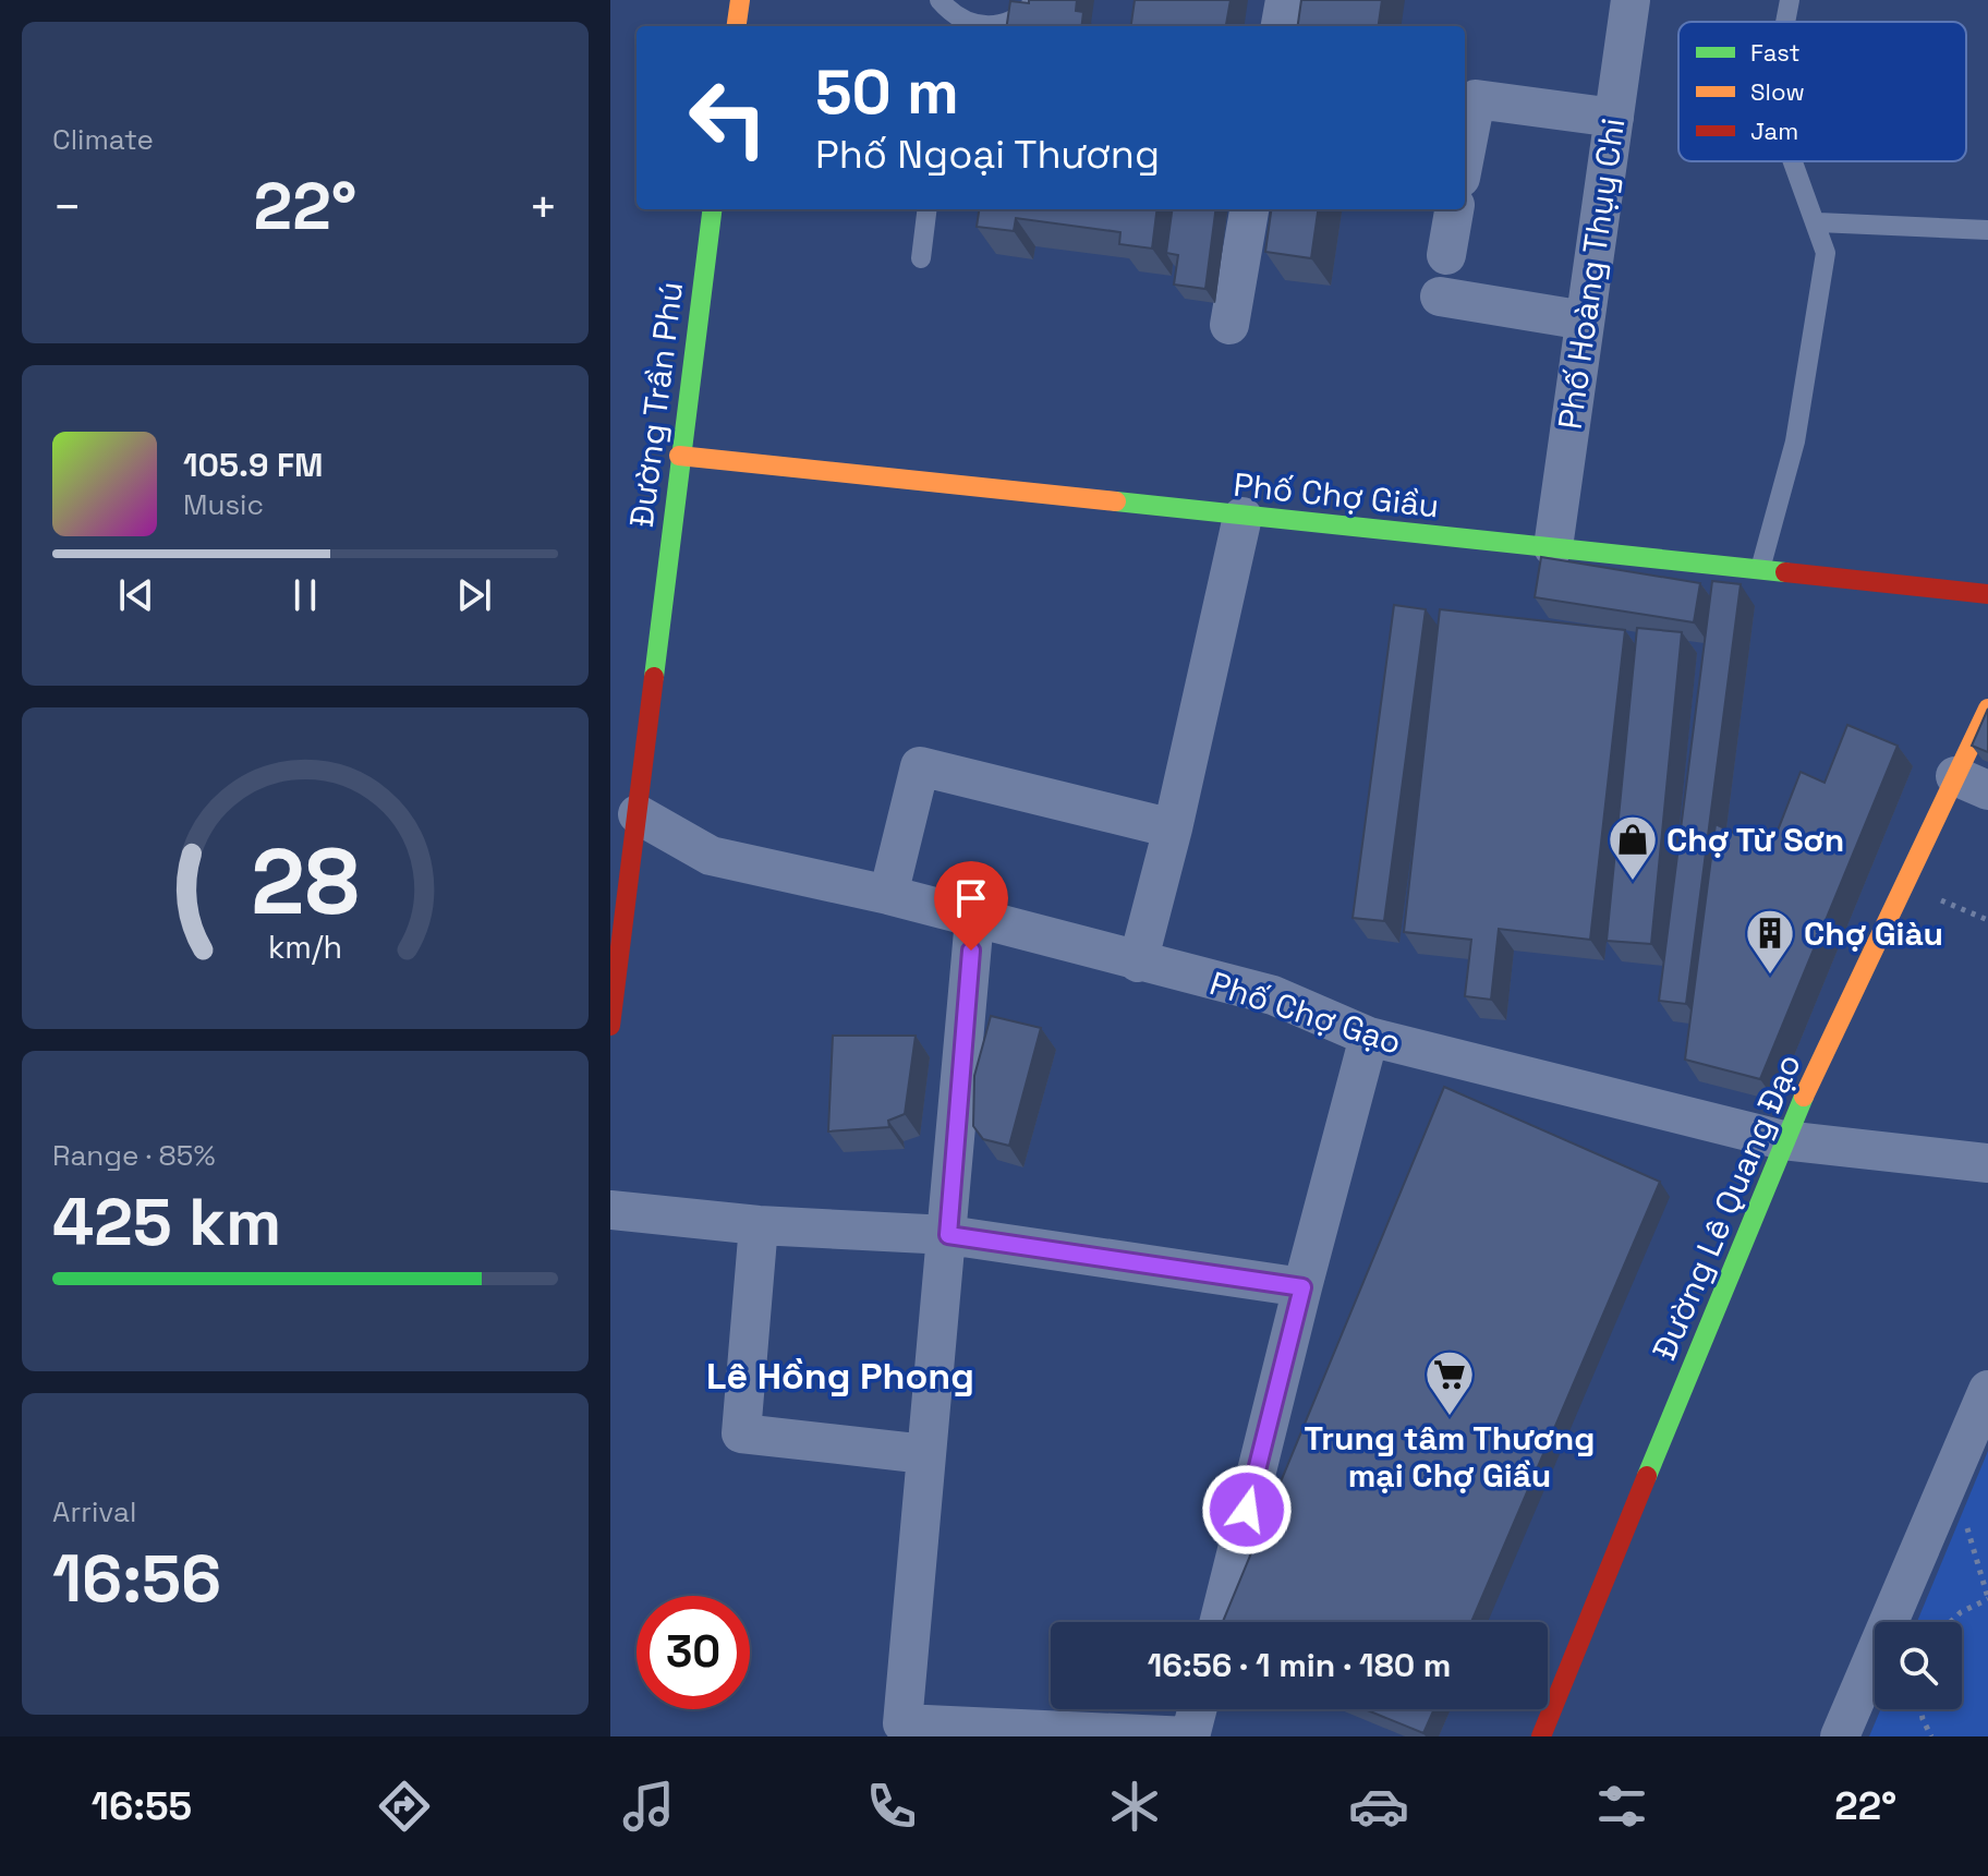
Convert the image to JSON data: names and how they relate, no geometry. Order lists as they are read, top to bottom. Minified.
{"streets":{"main road":["Đường Trần Phú","Phố Chợ Giầu","Đường Lê Quang Đạo"],"street":["Phố Hoàng Thụy Chi","Phố Chợ Gạo"]},"crossings":[["Phố Hoàng Thụy Chi","Phố Chợ Giầu"],["Đường Trần Phú","Phố Chợ Giầu"],["Đường Trần Phú","Phố Chợ Gạo"],["Phố Chợ Gạo","Đường Lê Quang Đạo"]],"districts":["Lê Hồng Phong"],"places":{"shop":["Chợ Từ Sơn"],"building":["Chợ Giàu"],"supermarket":["Trung tâm Thương mại Chợ Giầu"]},"legend":["Fast","Slow","Jam"],"page":{"tile":["Climate",["Range · 85%","425 km"],["Arrival","16:56"]],"turn":["50 m","Phố Ngoại Thương"],"heat":["−","22°","+"],"song":["105.9 FM","Music"],"limit":"30","trip":"16:56 · 1 min · 180 m","tabs":["16:55","22°"],"gauge":["28","km/h"]}}
